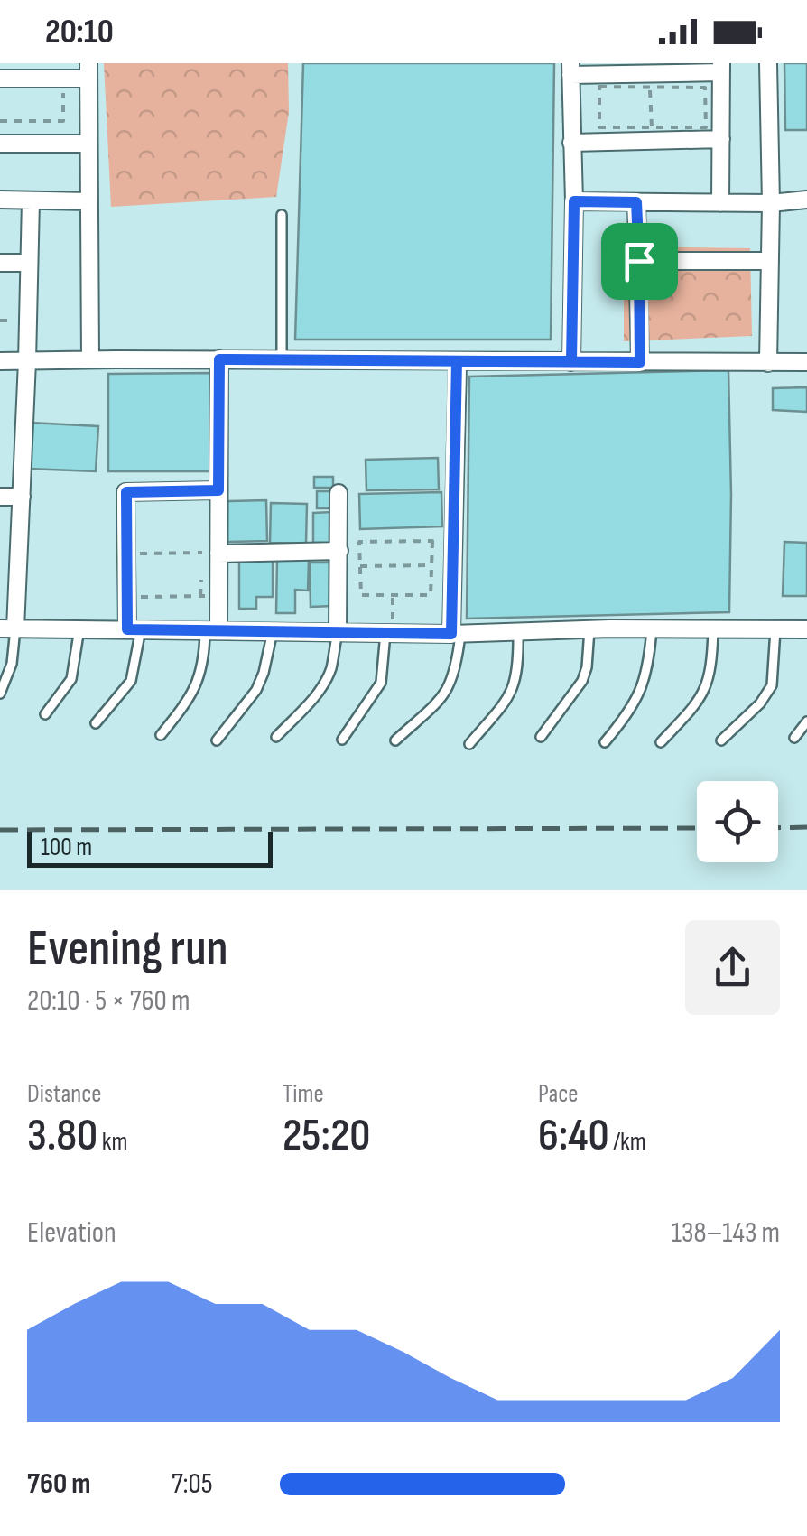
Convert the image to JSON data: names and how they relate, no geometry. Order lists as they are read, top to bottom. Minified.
{"scale_bar":"100 m","page":{"status":"20:10","scale":"100 m","heading":["Evening run","20:10 · 5 × 760 m"],"stats":[["Distance","3.80 km"],["Time","25:20"],["Pace","6:40 /km"]],"chart":["Elevation","138–143 m"],"list":[{"name":"760 m","note":"7:05"}]}}
